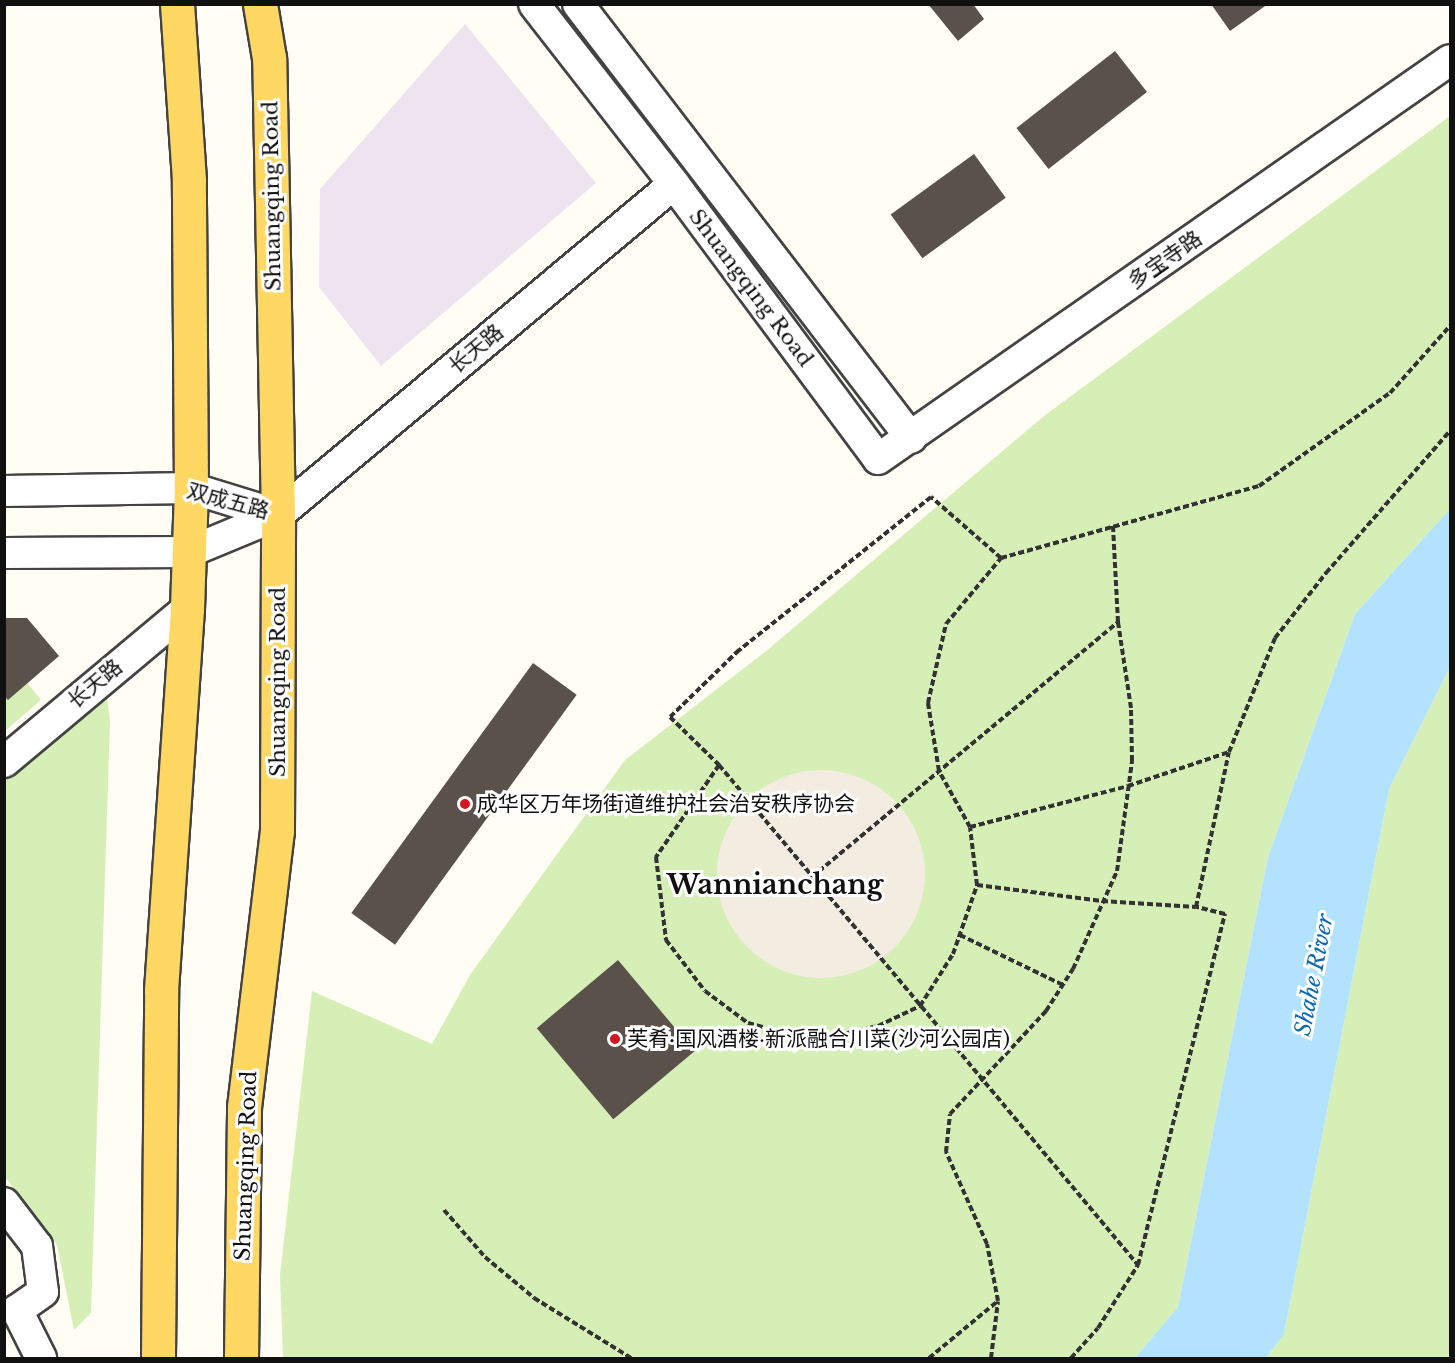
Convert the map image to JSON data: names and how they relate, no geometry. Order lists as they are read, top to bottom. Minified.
{"streets":{"main road":["Shuangqing Road"],"street":["多宝寺路","长天路","双成五路"]},"crossings":[["Shuangqing Road","多宝寺路"],["Shuangqing Road","长天路"],["Shuangqing Road","双成五路"],["长天路","双成五路"]],"districts":["Wannianchang"],"water":["Shahe River"],"places":["成华区万年场街道维护社会治安秩序协会","芙肴·国风酒楼·新派融合川菜(沙河公园店)"]}
